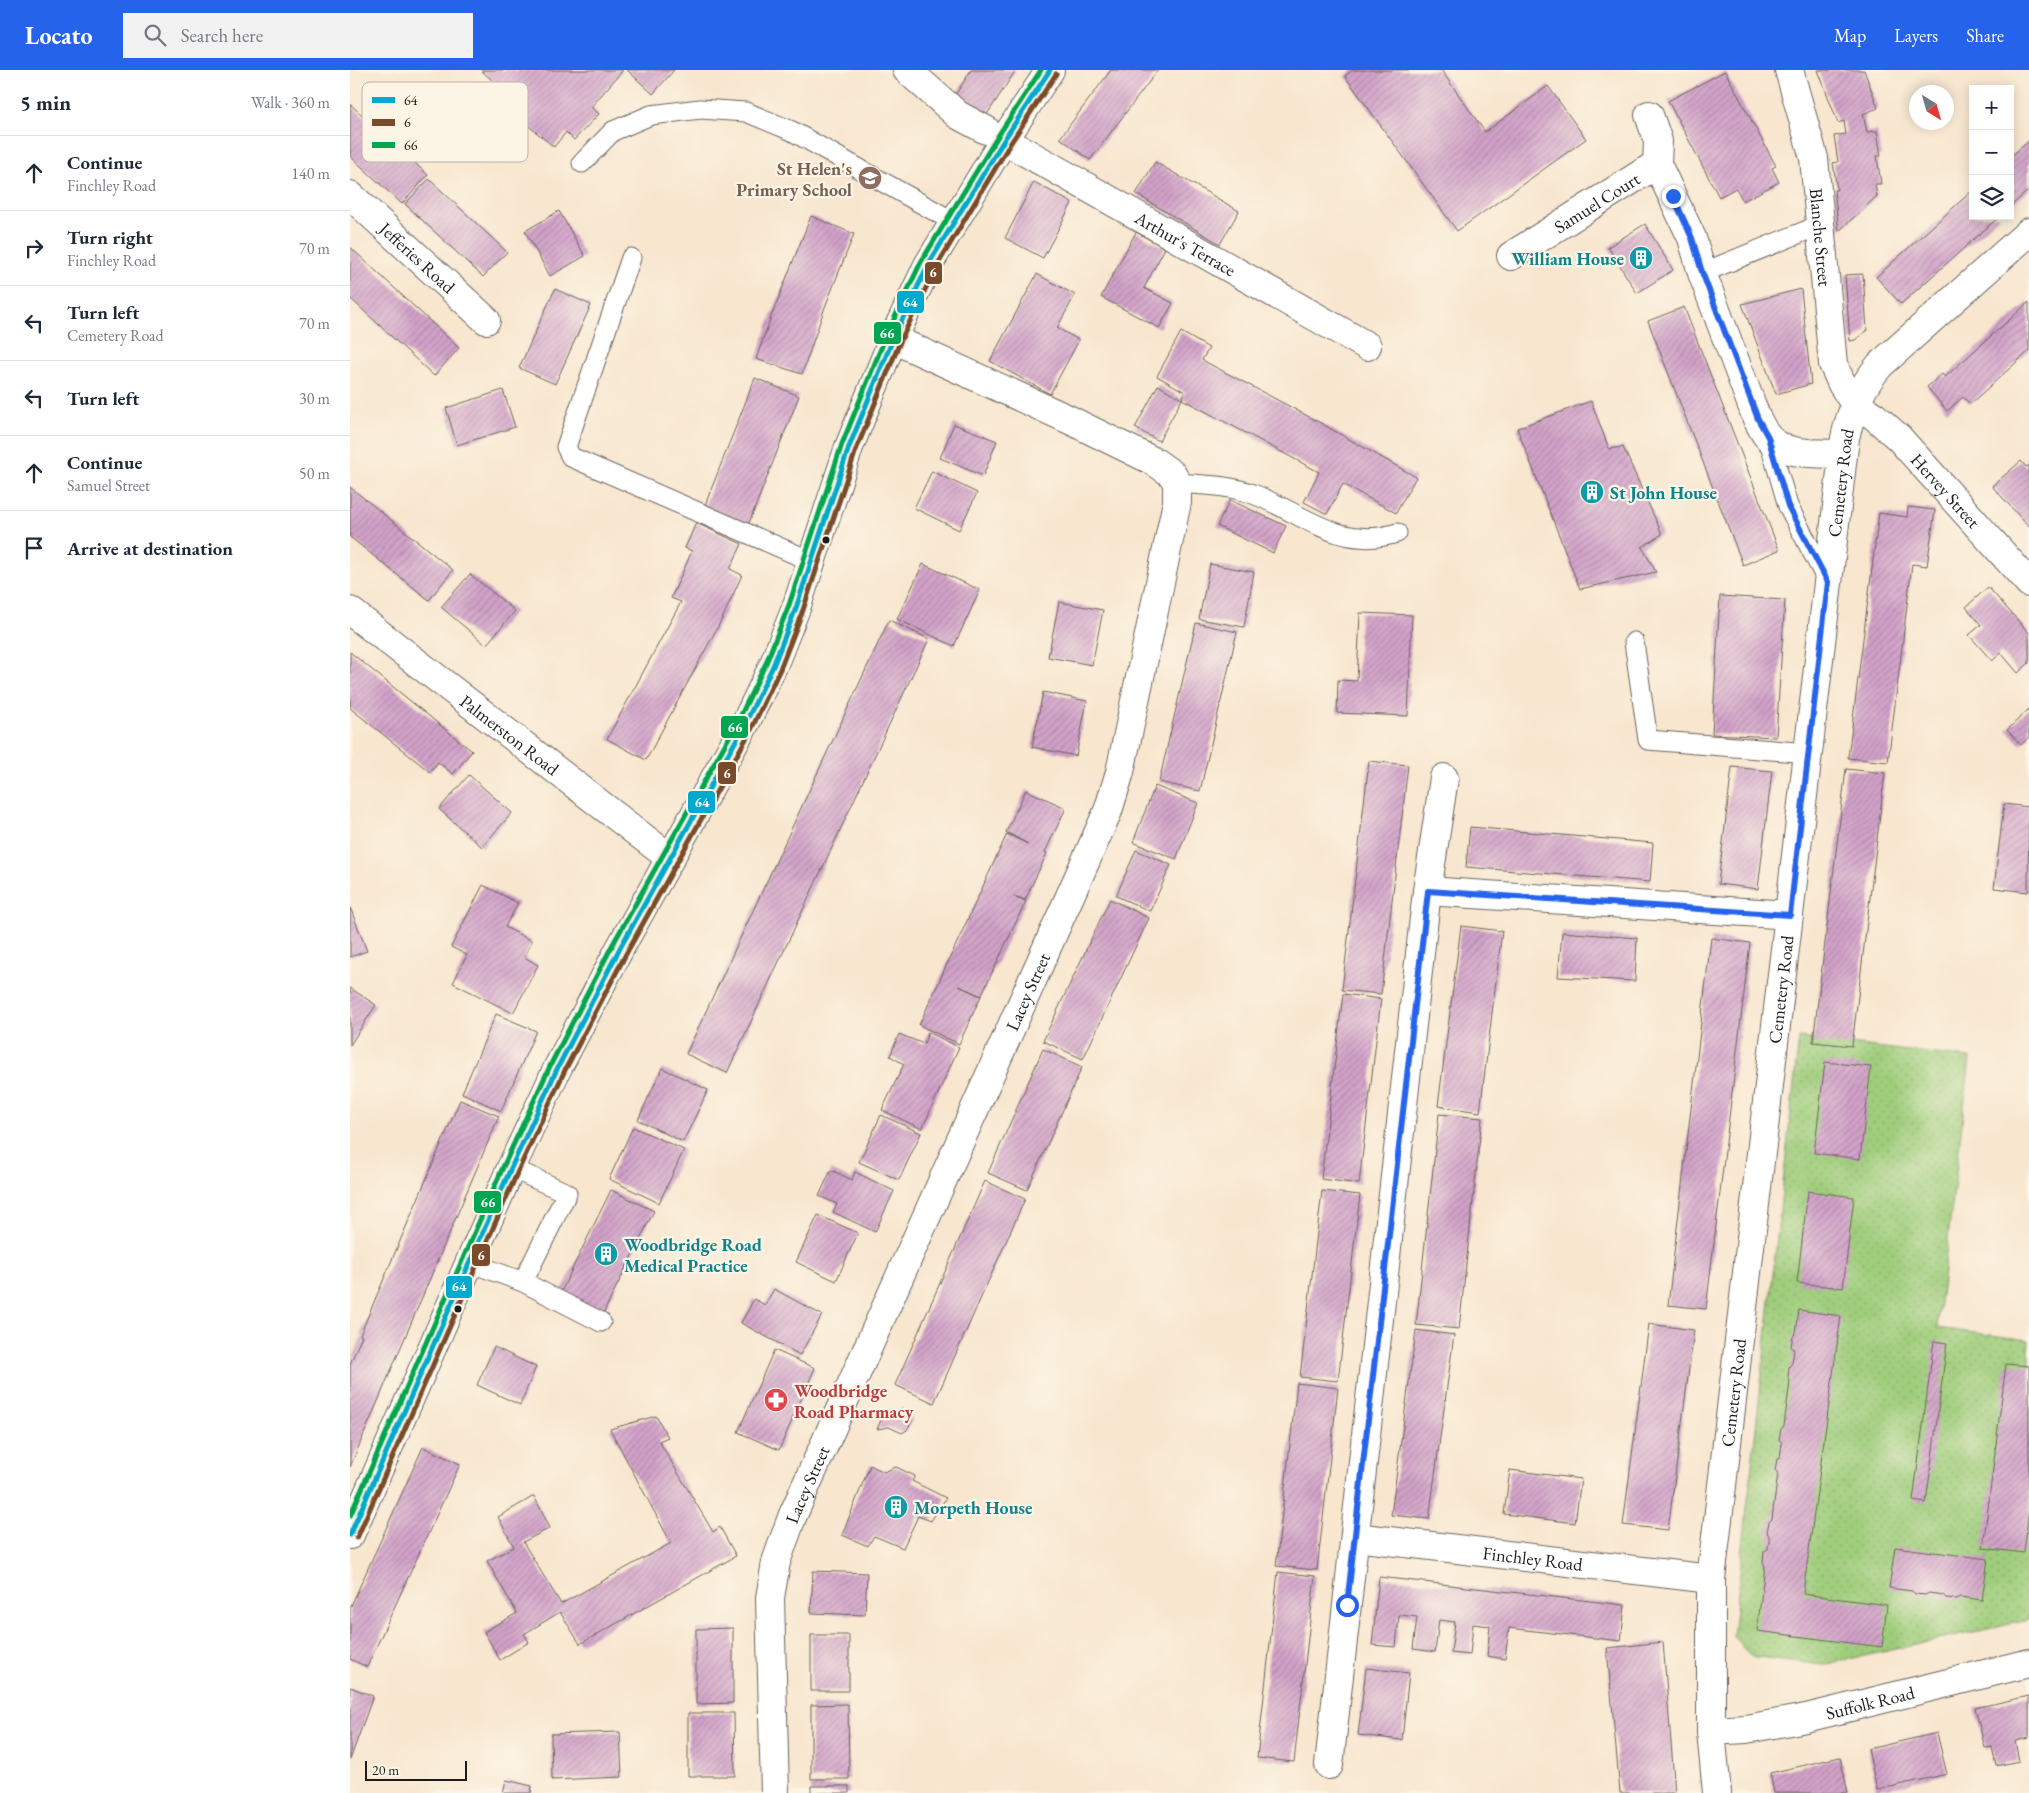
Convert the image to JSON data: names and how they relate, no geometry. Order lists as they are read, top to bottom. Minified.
{"streets":{"street":["Samuel Court","Blanche Street","Arthur's Terrace","Jefferies Road","Cemetery Road","Hervey Street","Palmerston Road","Lacey Street","Finchley Road","Suffolk Road"]},"crossings":[["Blanche Street","Cemetery Road"],["Blanche Street","Hervey Street"],["Cemetery Road","Hervey Street"],["Cemetery Road","Finchley Road"],["Cemetery Road","Suffolk Road"]],"places":{"school or university":["St Helen's Primary School"],"building":["William House","St John House","Woodbridge Road Medical Practice","Morpeth House"],"pharmacy":["Woodbridge Road Pharmacy"]},"lines":["transit line 64","transit line 66","transit line 6"],"legend":["64","6","66"],"scale_bar":"20 m","north":"bottom right","page":{"header":"Locato","search":"Search here","nav":["Map","Layers","Share"],"heading":["5 min","Walk · 360 m"],"map_buttons":["+","−"],"list":[["Continue","Finchley Road","140 m"],["Turn right","Finchley Road","70 m"],["Turn left","Cemetery Road","70 m"],["Turn left","30 m"],["Continue","Samuel Street","50 m"],"Arrive at destination"],"scale":"20 m"}}
